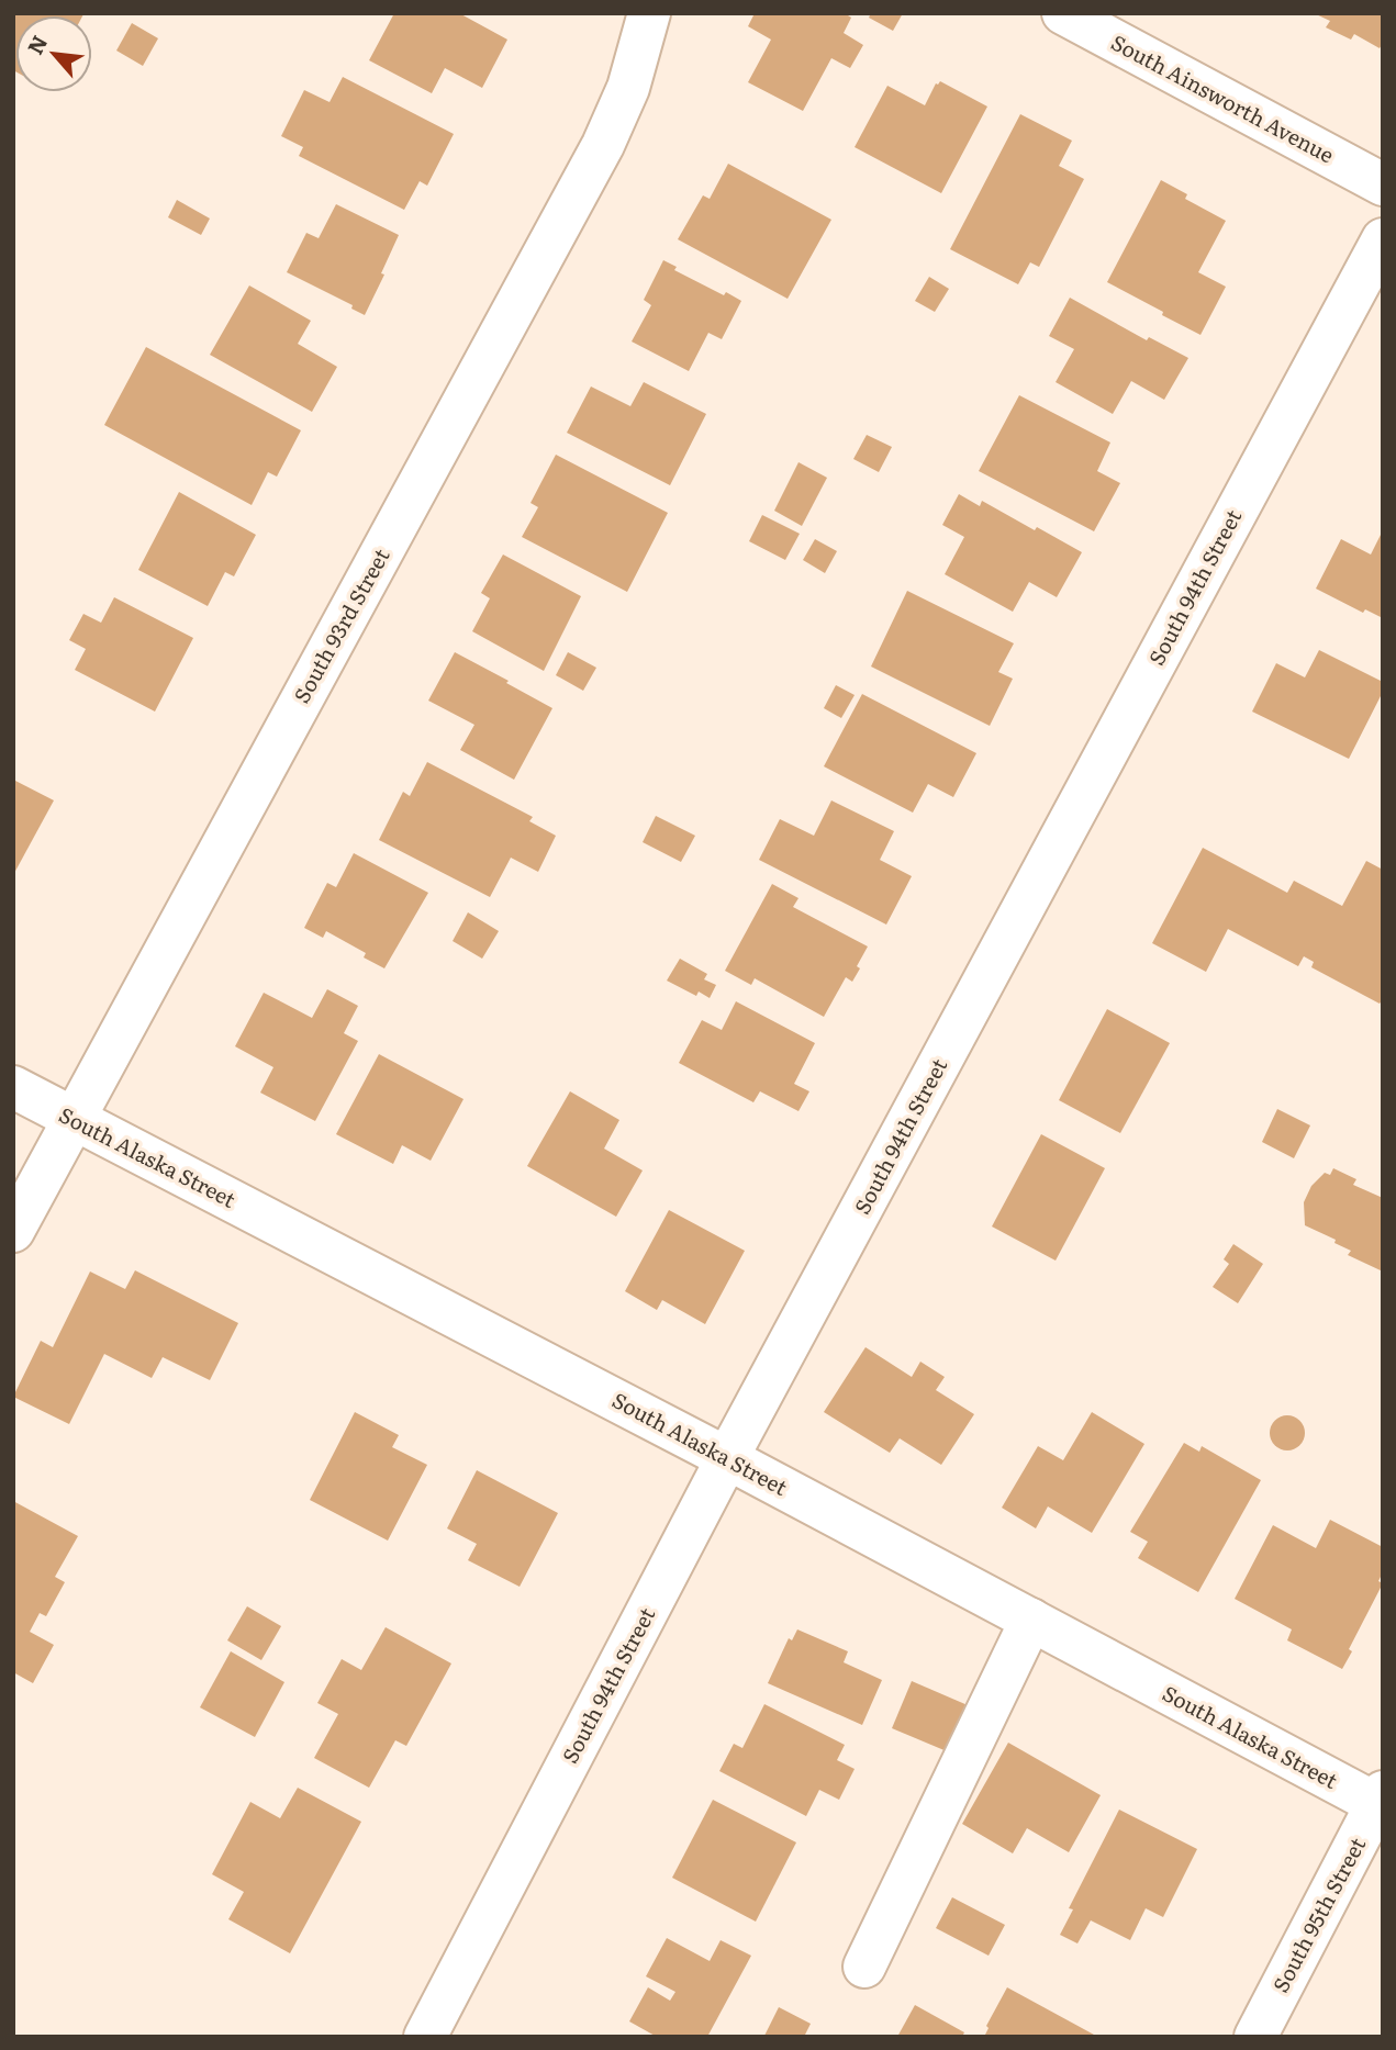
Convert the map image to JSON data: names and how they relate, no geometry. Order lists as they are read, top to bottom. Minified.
{"streets":{"street":["South Ainsworth Avenue","South 94th Street","South 93rd Street","South Alaska Street","South 95th Street"]},"crossings":[["South 94th Street","South Alaska Street"],["South 93rd Street","South Alaska Street"],["South Alaska Street","South 95th Street"]],"north":"top left"}
